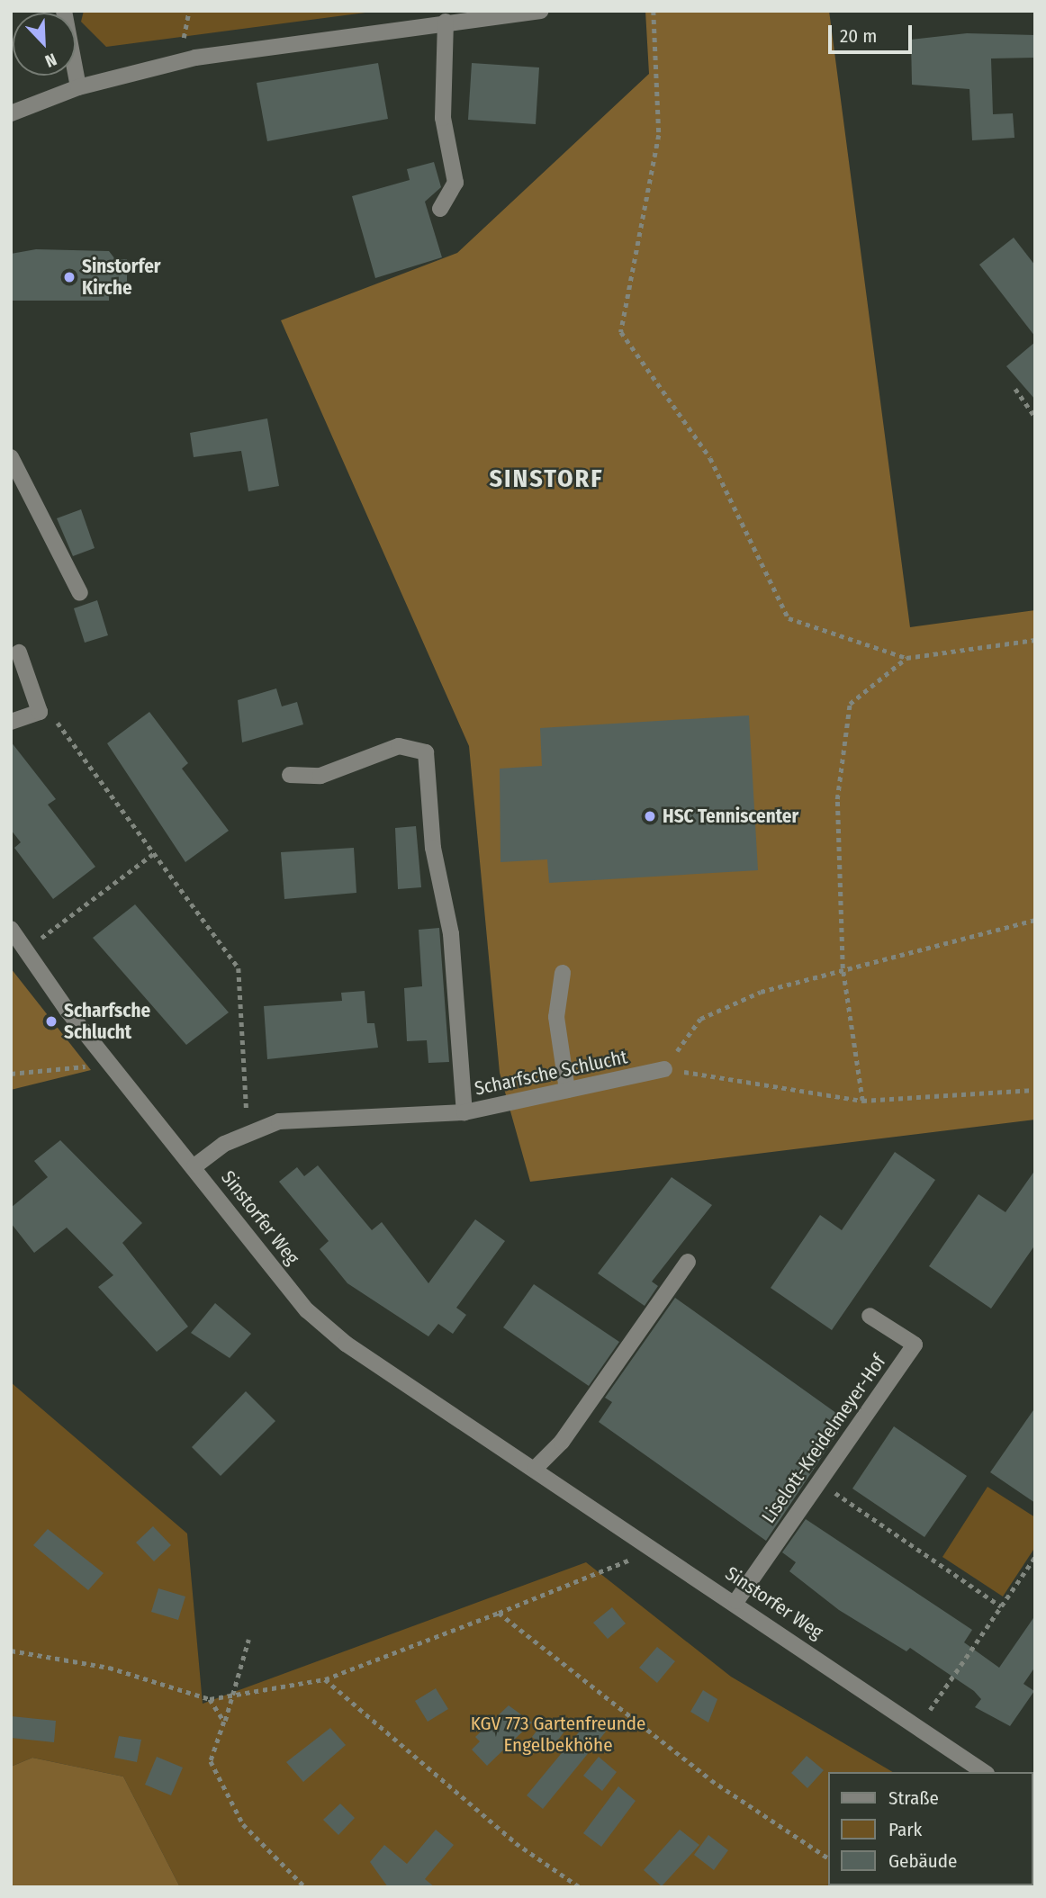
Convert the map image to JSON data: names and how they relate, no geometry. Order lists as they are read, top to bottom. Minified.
{"streets":{"street":["Scharfsche Schlucht","Sinstorfer Weg","Liselott-Kreidelmeyer-Hof"]},"crossings":[["Scharfsche Schlucht","Sinstorfer Weg"],["Sinstorfer Weg","Liselott-Kreidelmeyer-Hof"]],"districts":["SINSTORF"],"parks":["KGV 773 Gartenfreunde Engelbekhöhe"],"places":["Sinstorfer Kirche","HSC Tenniscenter","Scharfsche Schlucht"],"legend":["Straße","Park","Gebäude"],"scale_bar":"20 m","north":"bottom right"}
